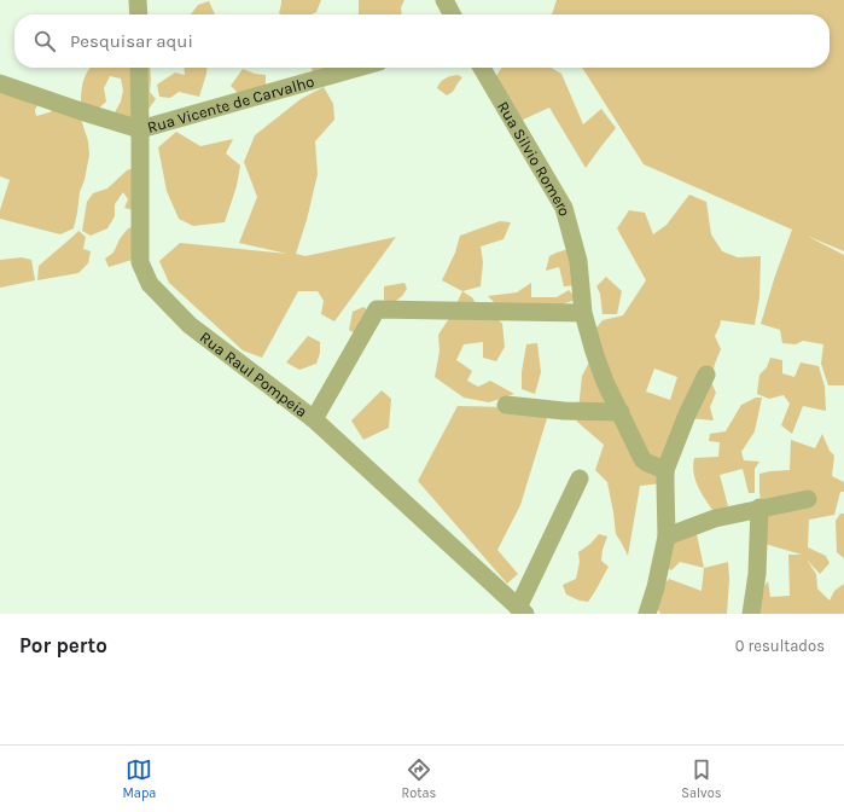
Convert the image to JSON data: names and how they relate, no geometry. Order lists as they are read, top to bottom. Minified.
{"streets":{"street":["Rua Vicente de Carvalho","Rua Silvio Romero","Rua Raul Pompeia"]},"crossings":[["Rua Vicente de Carvalho","Rua Raul Pompeia"]],"page":{"search":"Pesquisar aqui","heading":["Por perto","0 resultados"],"nav":["Mapa","Rotas","Salvos"]}}
